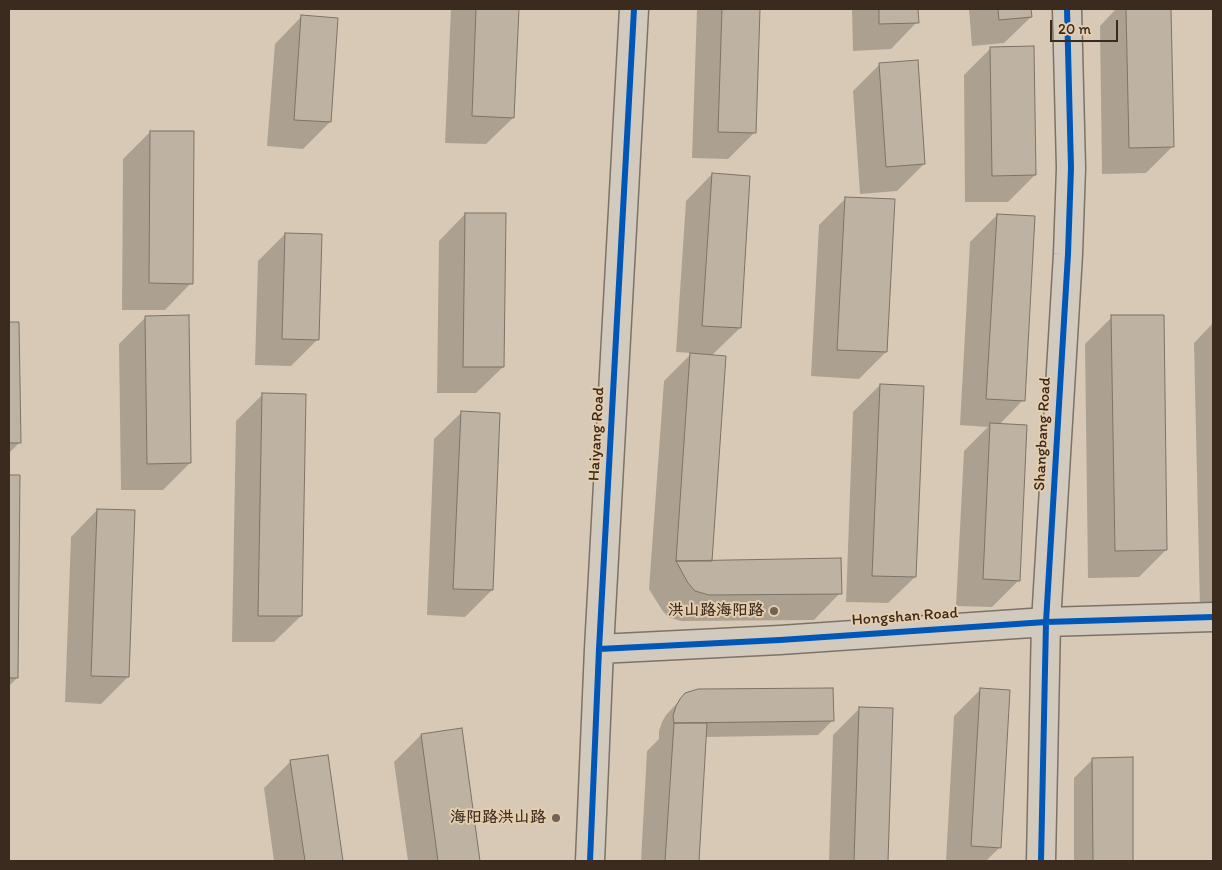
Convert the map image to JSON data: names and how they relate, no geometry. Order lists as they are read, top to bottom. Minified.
{"streets":{"street":["Haiyang Road","Shangbang Road","Hongshan Road"]},"crossings":[["Haiyang Road","Hongshan Road"],["Shangbang Road","Hongshan Road"]],"places":["洪山路海阳路","海阳路洪山路"],"scale_bar":"20 m"}
